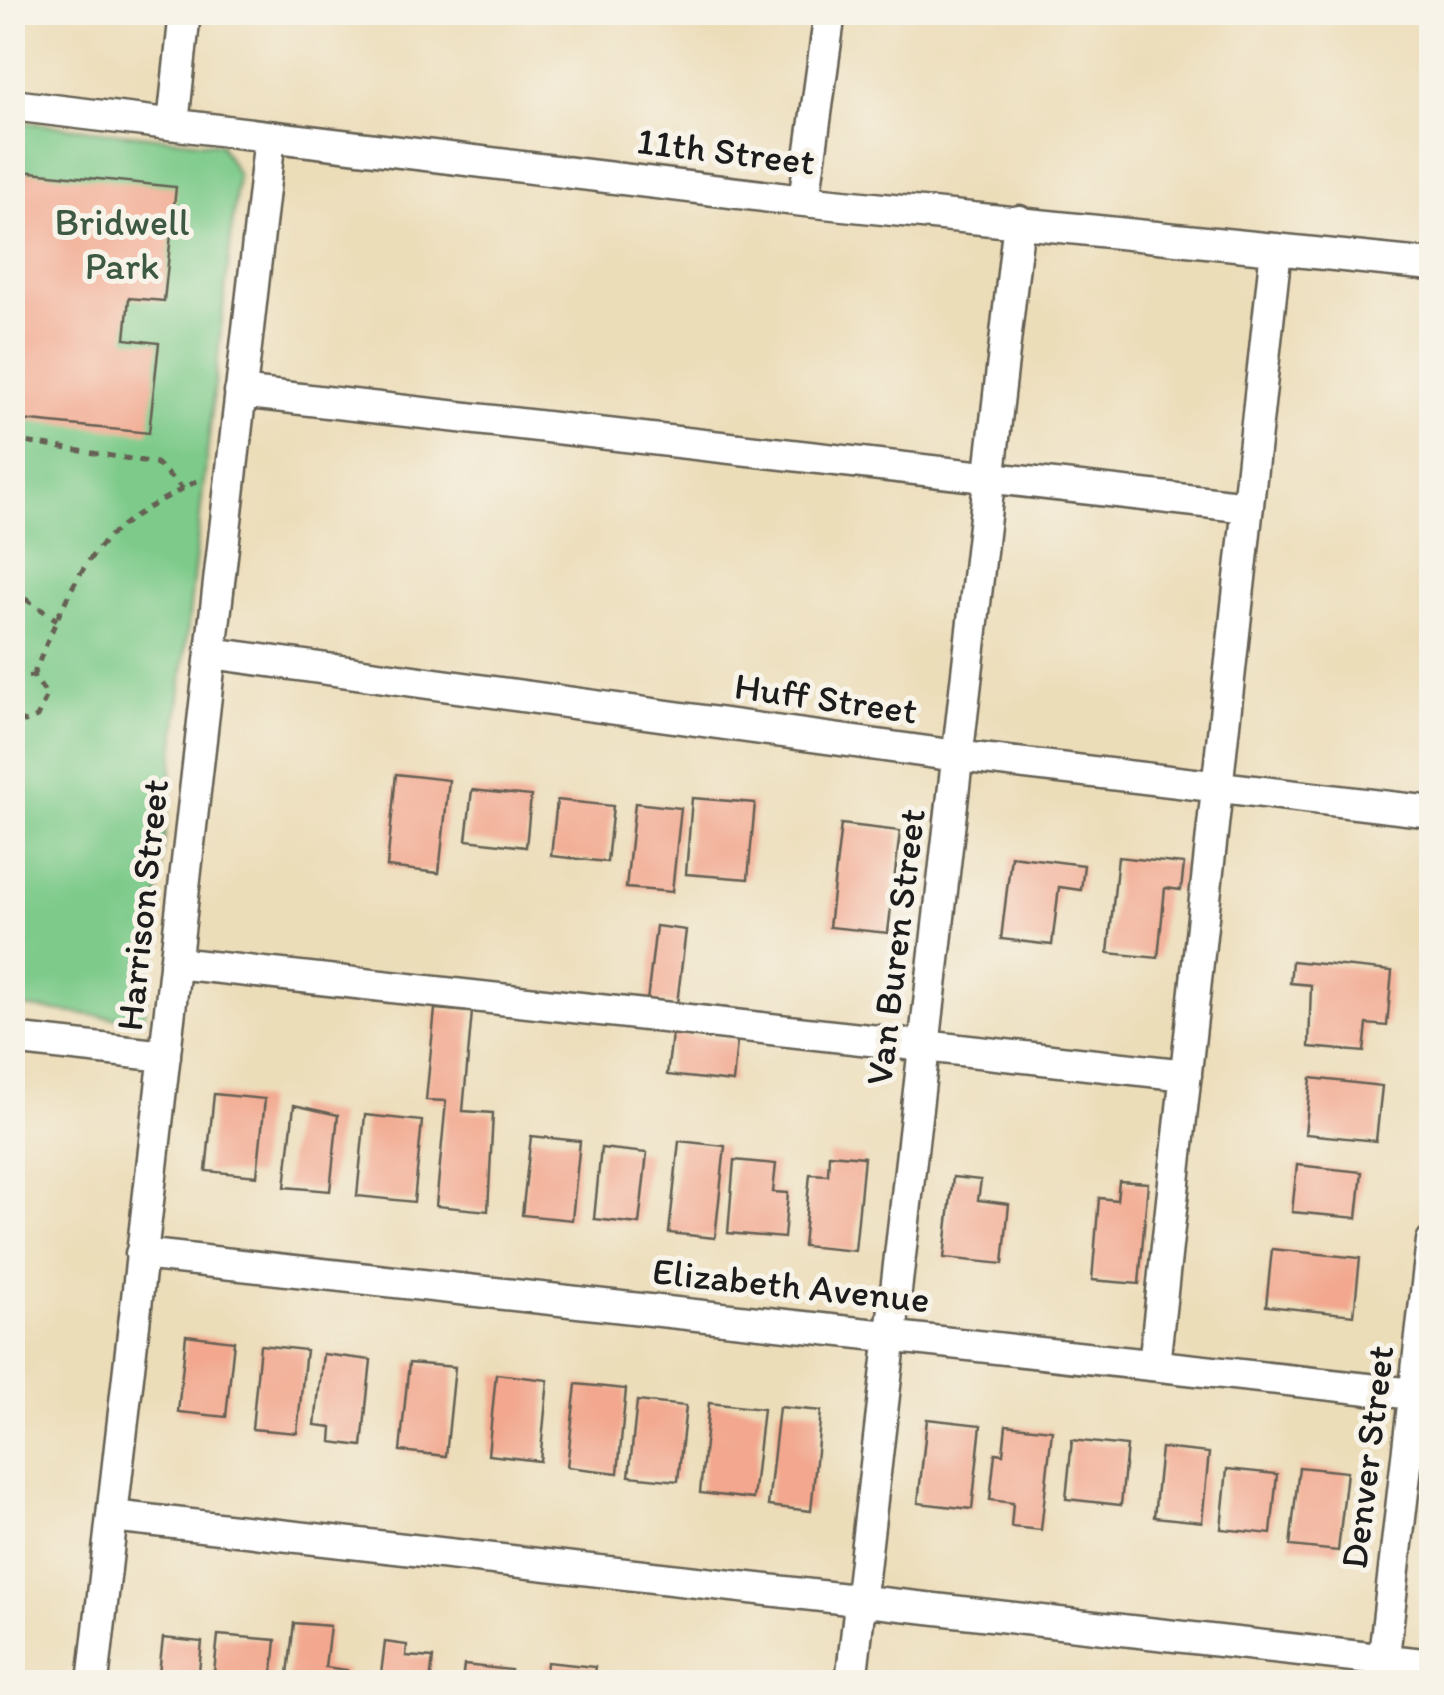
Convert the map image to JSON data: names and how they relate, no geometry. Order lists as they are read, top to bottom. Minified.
{"streets":{"street":["11th Street","Huff Street","Harrison Street","Van Buren Street","Elizabeth Avenue","Denver Street"]},"crossings":[["11th Street","Harrison Street"],["11th Street","Van Buren Street"],["Huff Street","Harrison Street"],["Huff Street","Van Buren Street"],["Harrison Street","Elizabeth Avenue"],["Van Buren Street","Elizabeth Avenue"],["Elizabeth Avenue","Denver Street"]],"parks":["Bridwell Park"]}
